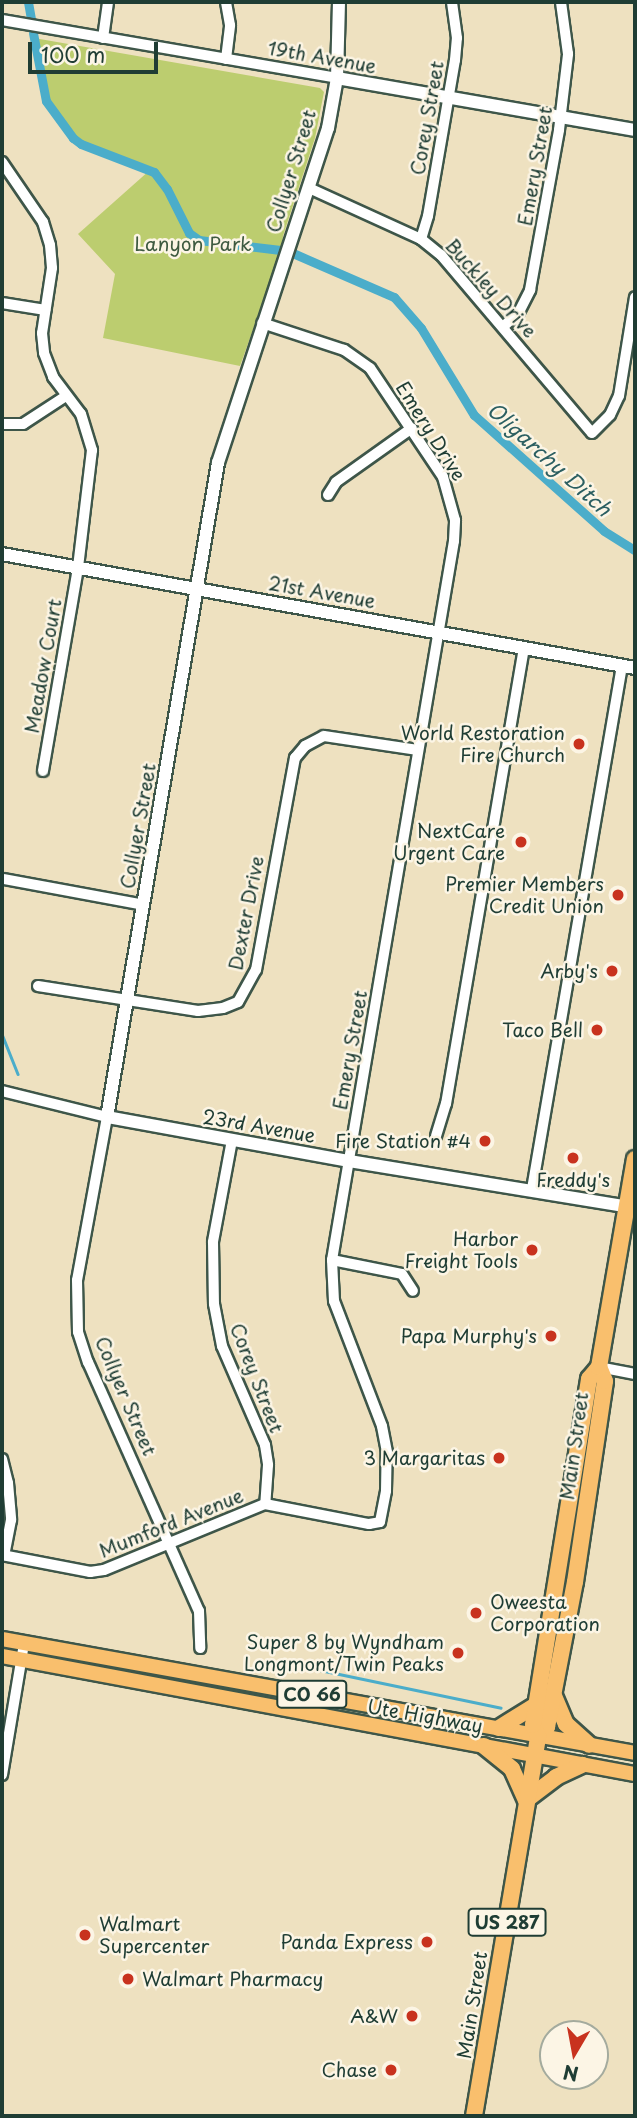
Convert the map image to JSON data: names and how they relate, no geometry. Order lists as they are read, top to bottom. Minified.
{"streets":{"highway":["Main Street","US 287"],"main road":["CO 66","Ute Highway"],"street":["19th Avenue","Corey Street","Emery Street","Collyer Street","Buckley Drive","Emery Drive","21st Avenue","Meadow Court","Dexter Drive","23rd Avenue","Mumford Avenue"]},"crossings":[["19th Avenue","Corey Street"],["19th Avenue","Emery Street"],["19th Avenue","Collyer Street"],["Corey Street","Buckley Drive"],["Corey Street","23rd Avenue"],["Corey Street","Mumford Avenue"],["Emery Street","Buckley Drive"],["Emery Street","Emery Drive"],["Emery Street","21st Avenue"],["Emery Street","Dexter Drive"],["Emery Street","23rd Avenue"],["Emery Street","Mumford Avenue"],["Collyer Street","Buckley Drive"],["Collyer Street","Emery Drive"],["Collyer Street","21st Avenue"],["Collyer Street","Dexter Drive"],["Collyer Street","23rd Avenue"],["Collyer Street","Mumford Avenue"],["Emery Drive","21st Avenue"],["21st Avenue","Meadow Court"],["23rd Avenue","Main Street"],["Main Street","Ute Highway"]],"water":["Oligarchy Ditch"],"parks":["Lanyon Park"],"places":["World Restoration Fire Church","NextCare Urgent Care","Premier Members Credit Union","Arby's","Taco Bell","Fire Station #4","Freddy's","Harbor Freight Tools","Papa Murphy's","3 Margaritas","Oweesta Corporation","Super 8 by Wyndham Longmont/Twin Peaks","Walmart Supercenter","Panda Express","Walmart Pharmacy","A&W","Chase"],"scale_bar":"100 m","north":"bottom"}
